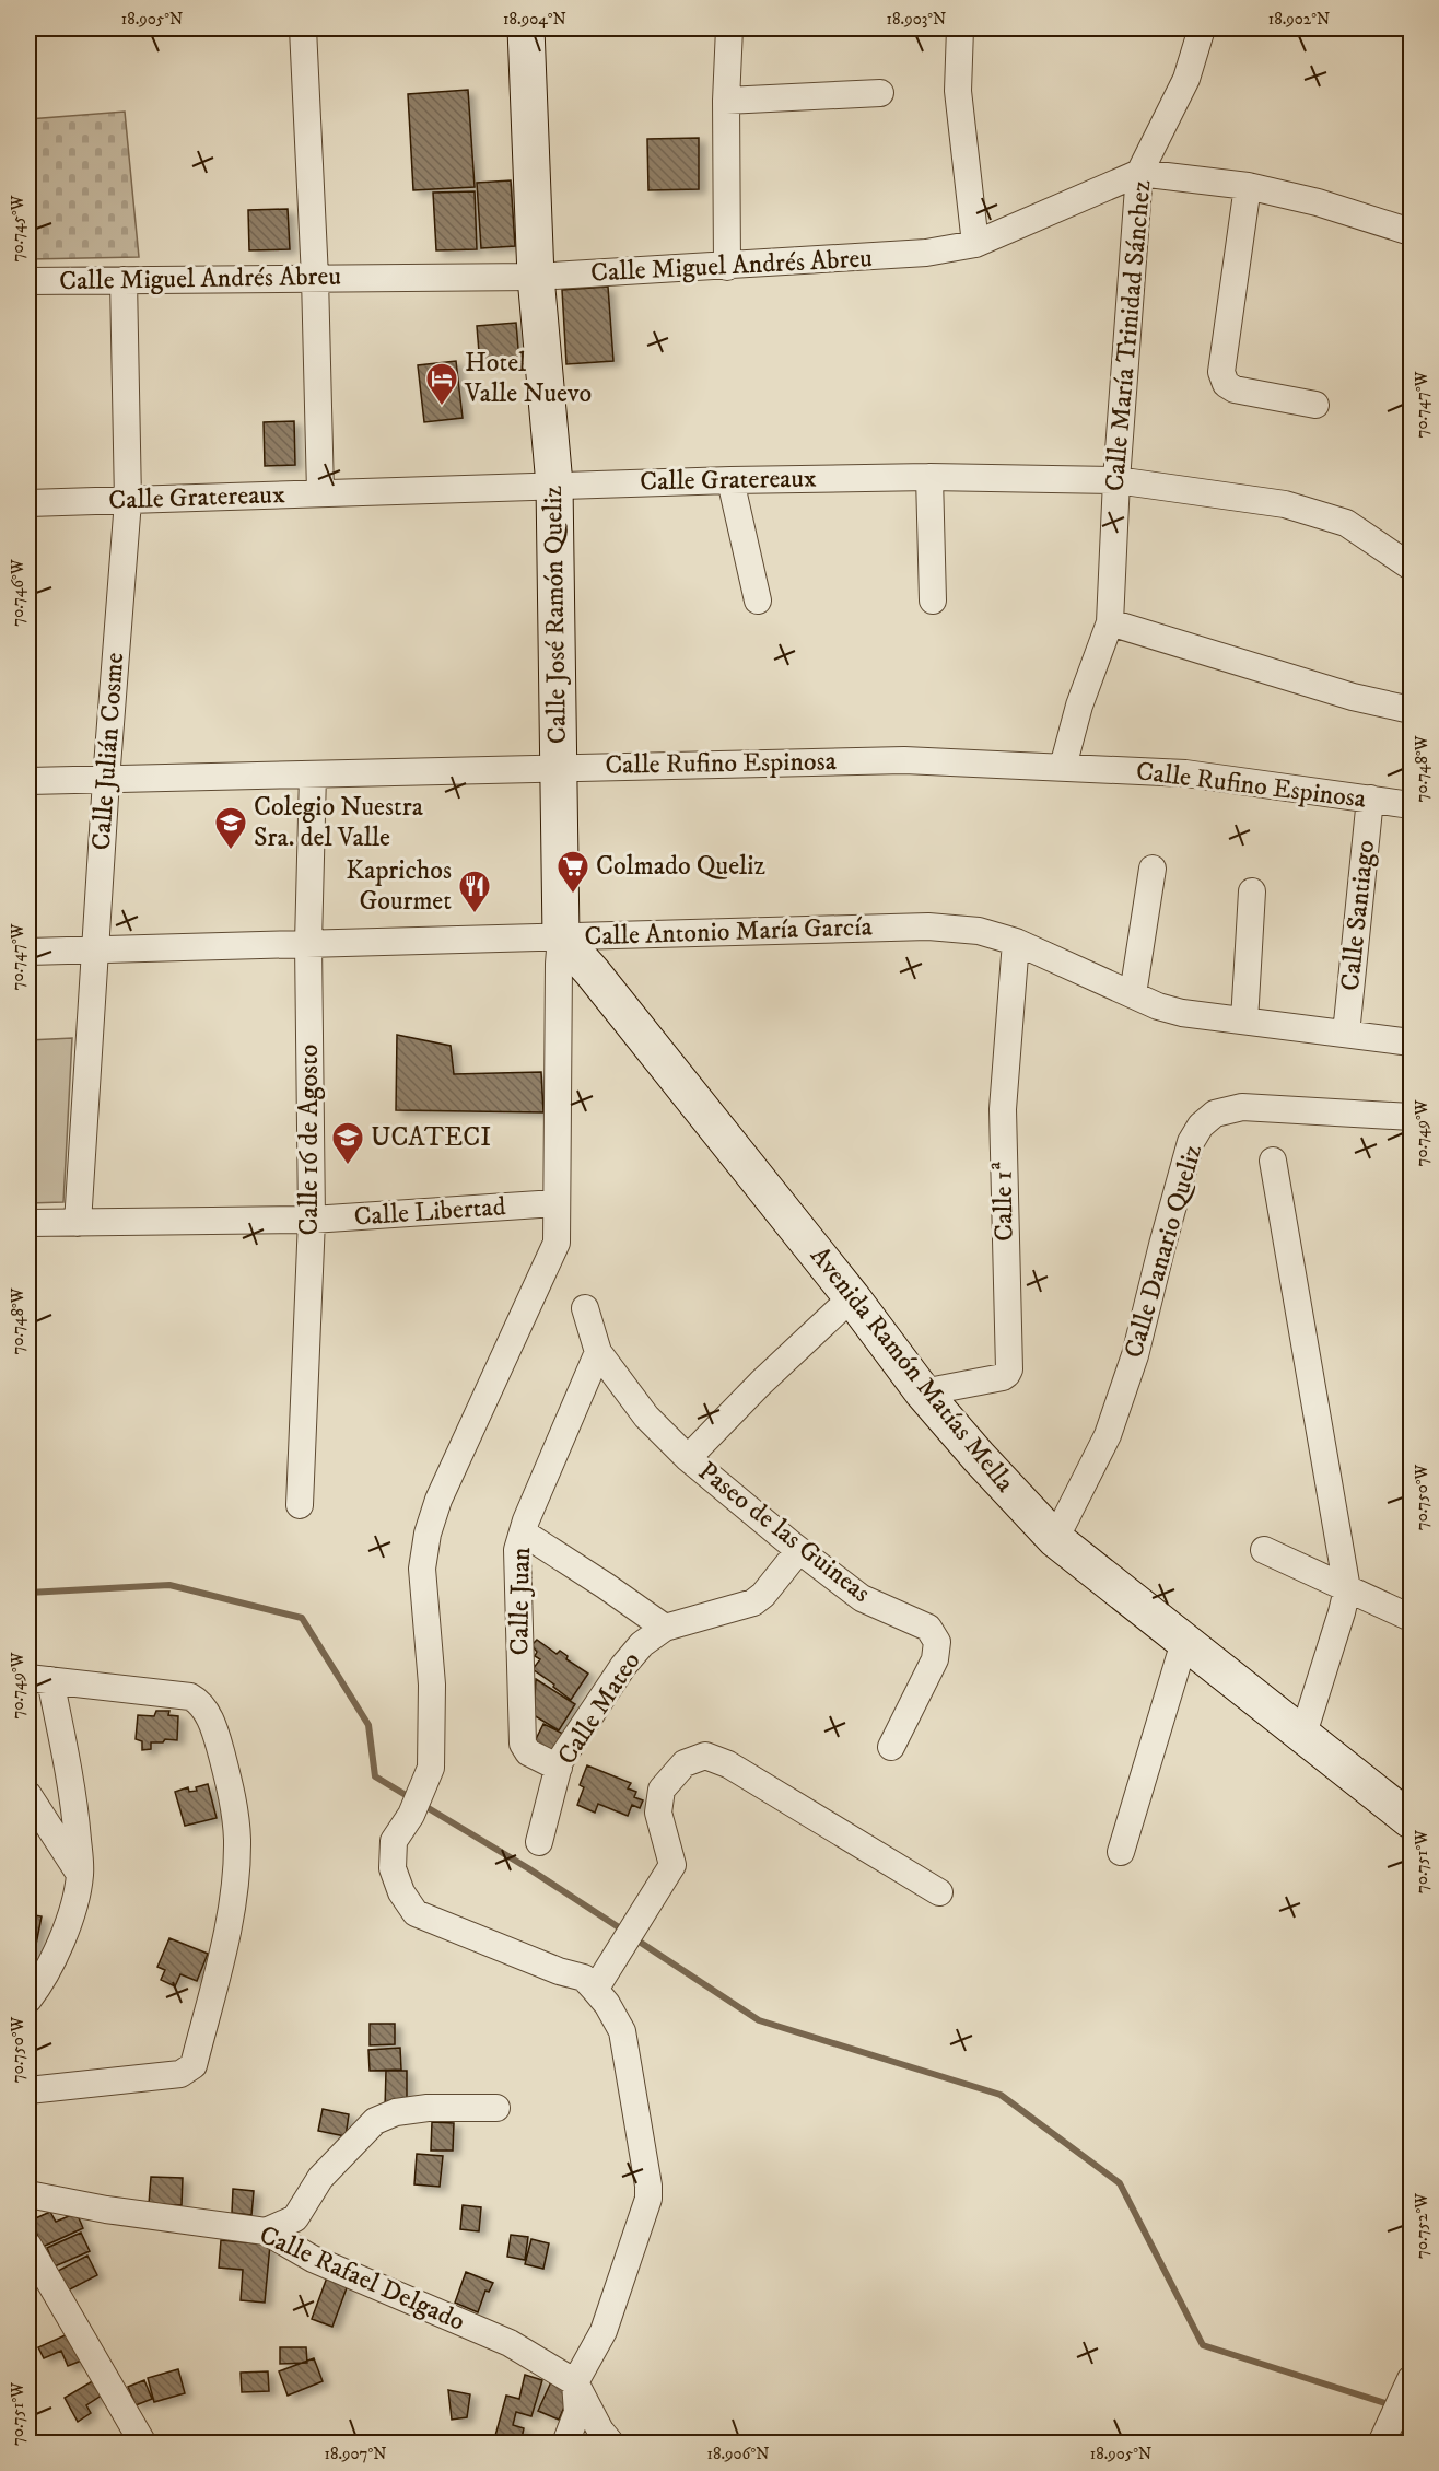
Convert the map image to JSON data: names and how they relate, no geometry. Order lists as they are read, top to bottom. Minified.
{"streets":{"street":["Calle Miguel Andrés Abreu","Calle María Trinidad Sánchez","Calle Gratereaux","Calle José Ramón Queliz","Calle Julián Cosme","Calle Rufino Espinosa","Calle Santiago","Calle Antonio María García","Calle 16 de Agosto","Calle 1ª","Calle Libertad","Calle Danario Queliz","Avenida Ramón Matías Mella","Paseo de las Guineas","Calle Juan","Calle Mateo","Calle Rafael Delgado"]},"crossings":[["Calle Miguel Andrés Abreu","Calle María Trinidad Sánchez"],["Calle Miguel Andrés Abreu","Calle José Ramón Queliz"],["Calle Miguel Andrés Abreu","Calle Julián Cosme"],["Calle María Trinidad Sánchez","Calle Gratereaux"],["Calle María Trinidad Sánchez","Calle Rufino Espinosa"],["Calle Gratereaux","Calle José Ramón Queliz"],["Calle Gratereaux","Calle Julián Cosme"],["Calle José Ramón Queliz","Calle Rufino Espinosa"],["Calle José Ramón Queliz","Calle Antonio María García"],["Calle José Ramón Queliz","Calle Libertad"],["Calle José Ramón Queliz","Avenida Ramón Matías Mella"],["Calle Julián Cosme","Calle Rufino Espinosa"],["Calle Julián Cosme","Calle Antonio María García"],["Calle Julián Cosme","Calle Libertad"],["Calle Rufino Espinosa","Calle Santiago"],["Calle Rufino Espinosa","Calle 16 de Agosto"],["Calle Santiago","Calle Antonio María García"],["Calle Antonio María García","Calle 16 de Agosto"],["Calle Antonio María García","Calle 1ª"],["Calle Antonio María García","Avenida Ramón Matías Mella"],["Calle 16 de Agosto","Calle Libertad"],["Calle 1ª","Avenida Ramón Matías Mella"],["Calle Danario Queliz","Avenida Ramón Matías Mella"],["Paseo de las Guineas","Calle Juan"],["Paseo de las Guineas","Calle Mateo"],["Calle Juan","Calle Mateo"]],"places":{"hotel":["Hotel Valle Nuevo"],"school or university":["Colegio Nuestra Sra. del Valle","UCATECI"],"supermarket":["Colmado Queliz"],"restaurant":["Kaprichos Gourmet"]},"coordinates":["18.905°N","18.904°N","18.903°N","18.902°N","70.745°W","70.747°W","70.746°W","70.748°W","70.749°W","70.750°W","70.751°W","70.752°W","18.907°N","18.906°N"]}
